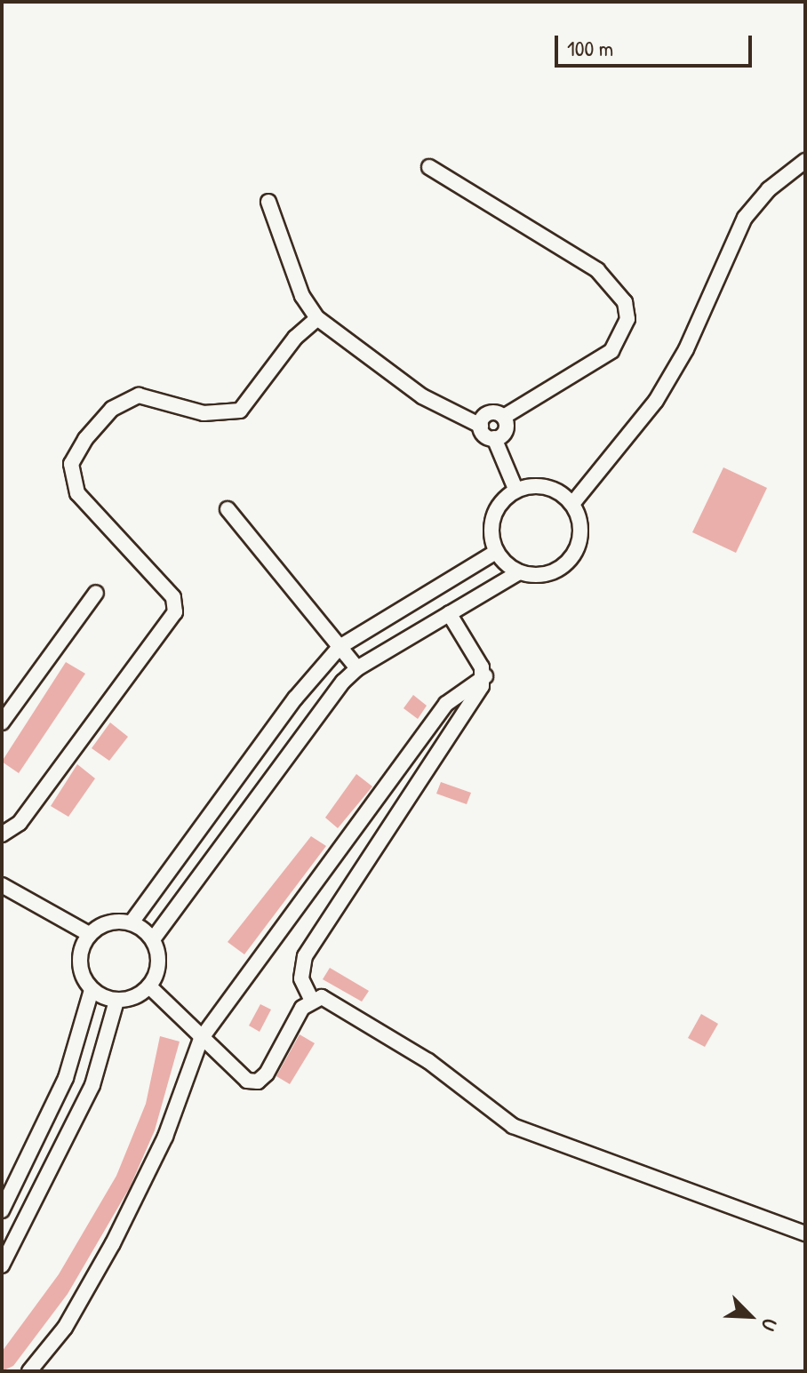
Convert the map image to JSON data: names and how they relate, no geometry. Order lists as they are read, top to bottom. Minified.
{"scale_bar":"100 m","north":"bottom right"}
